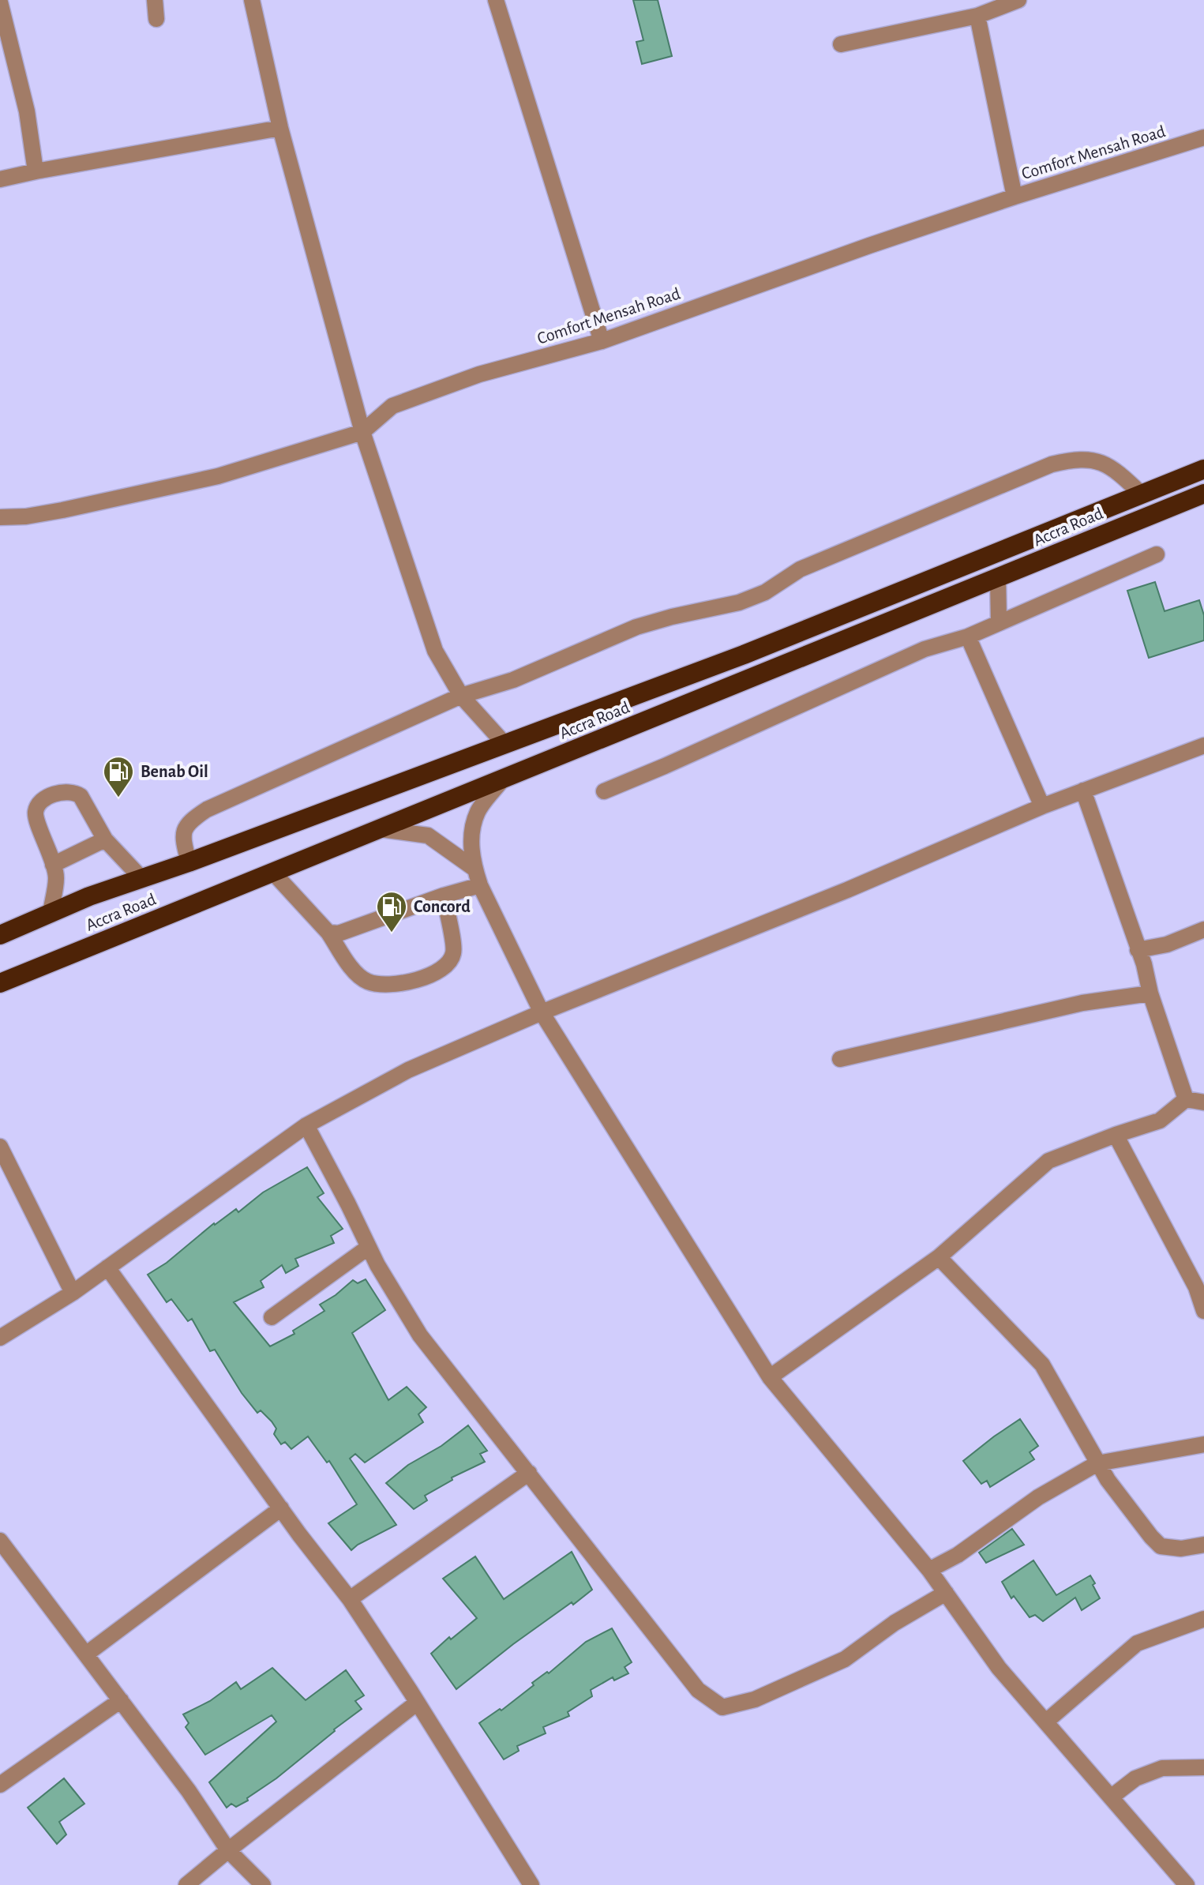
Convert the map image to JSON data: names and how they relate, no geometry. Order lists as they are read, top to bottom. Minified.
{"streets":{"highway":["Accra Road"],"street":["Comfort Mensah Road"]},"places":{"fuel station":["Benab Oil","Concord"]}}
